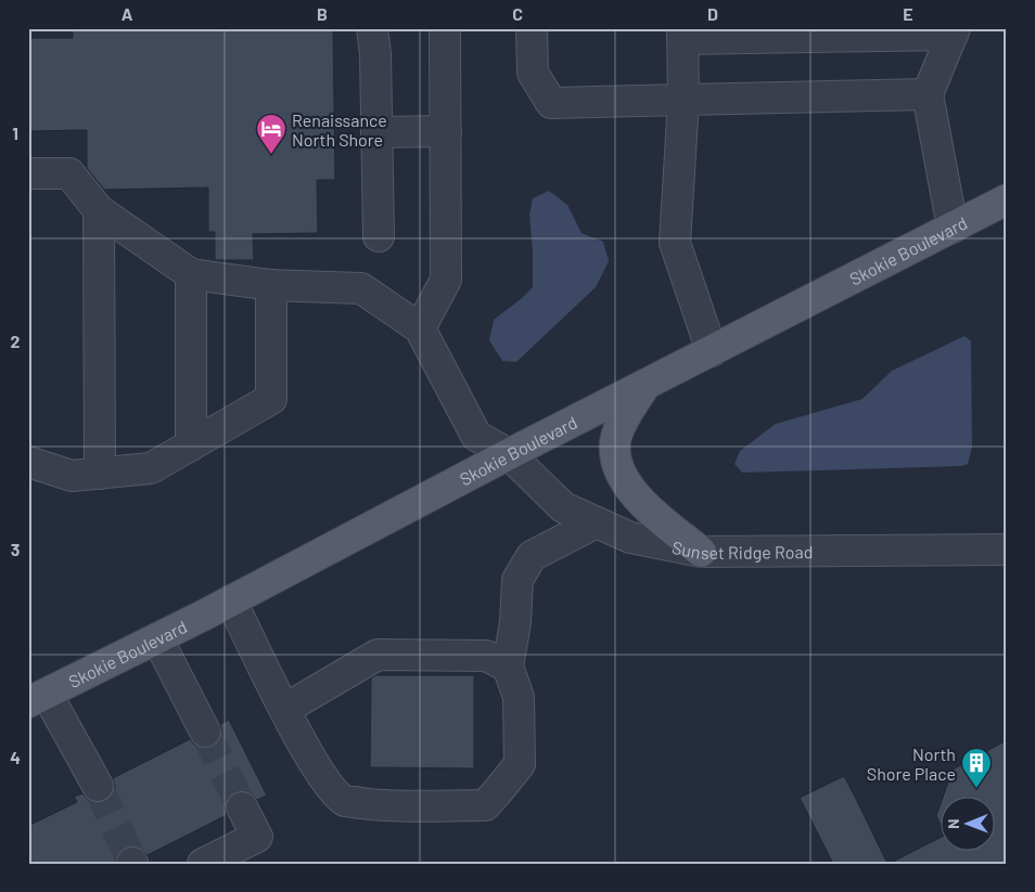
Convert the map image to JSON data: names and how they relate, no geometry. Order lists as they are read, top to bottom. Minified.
{"streets":{"main road":["Skokie Boulevard"],"street":["Sunset Ridge Road"]},"crossings":[["Skokie Boulevard","Sunset Ridge Road"]],"places":{"hotel":["Renaissance North Shore"],"building":["North Shore Place"]},"north":"left","grid":{"columns":["A","B","C","D","E"],"rows":["1","2","3","4"]}}
